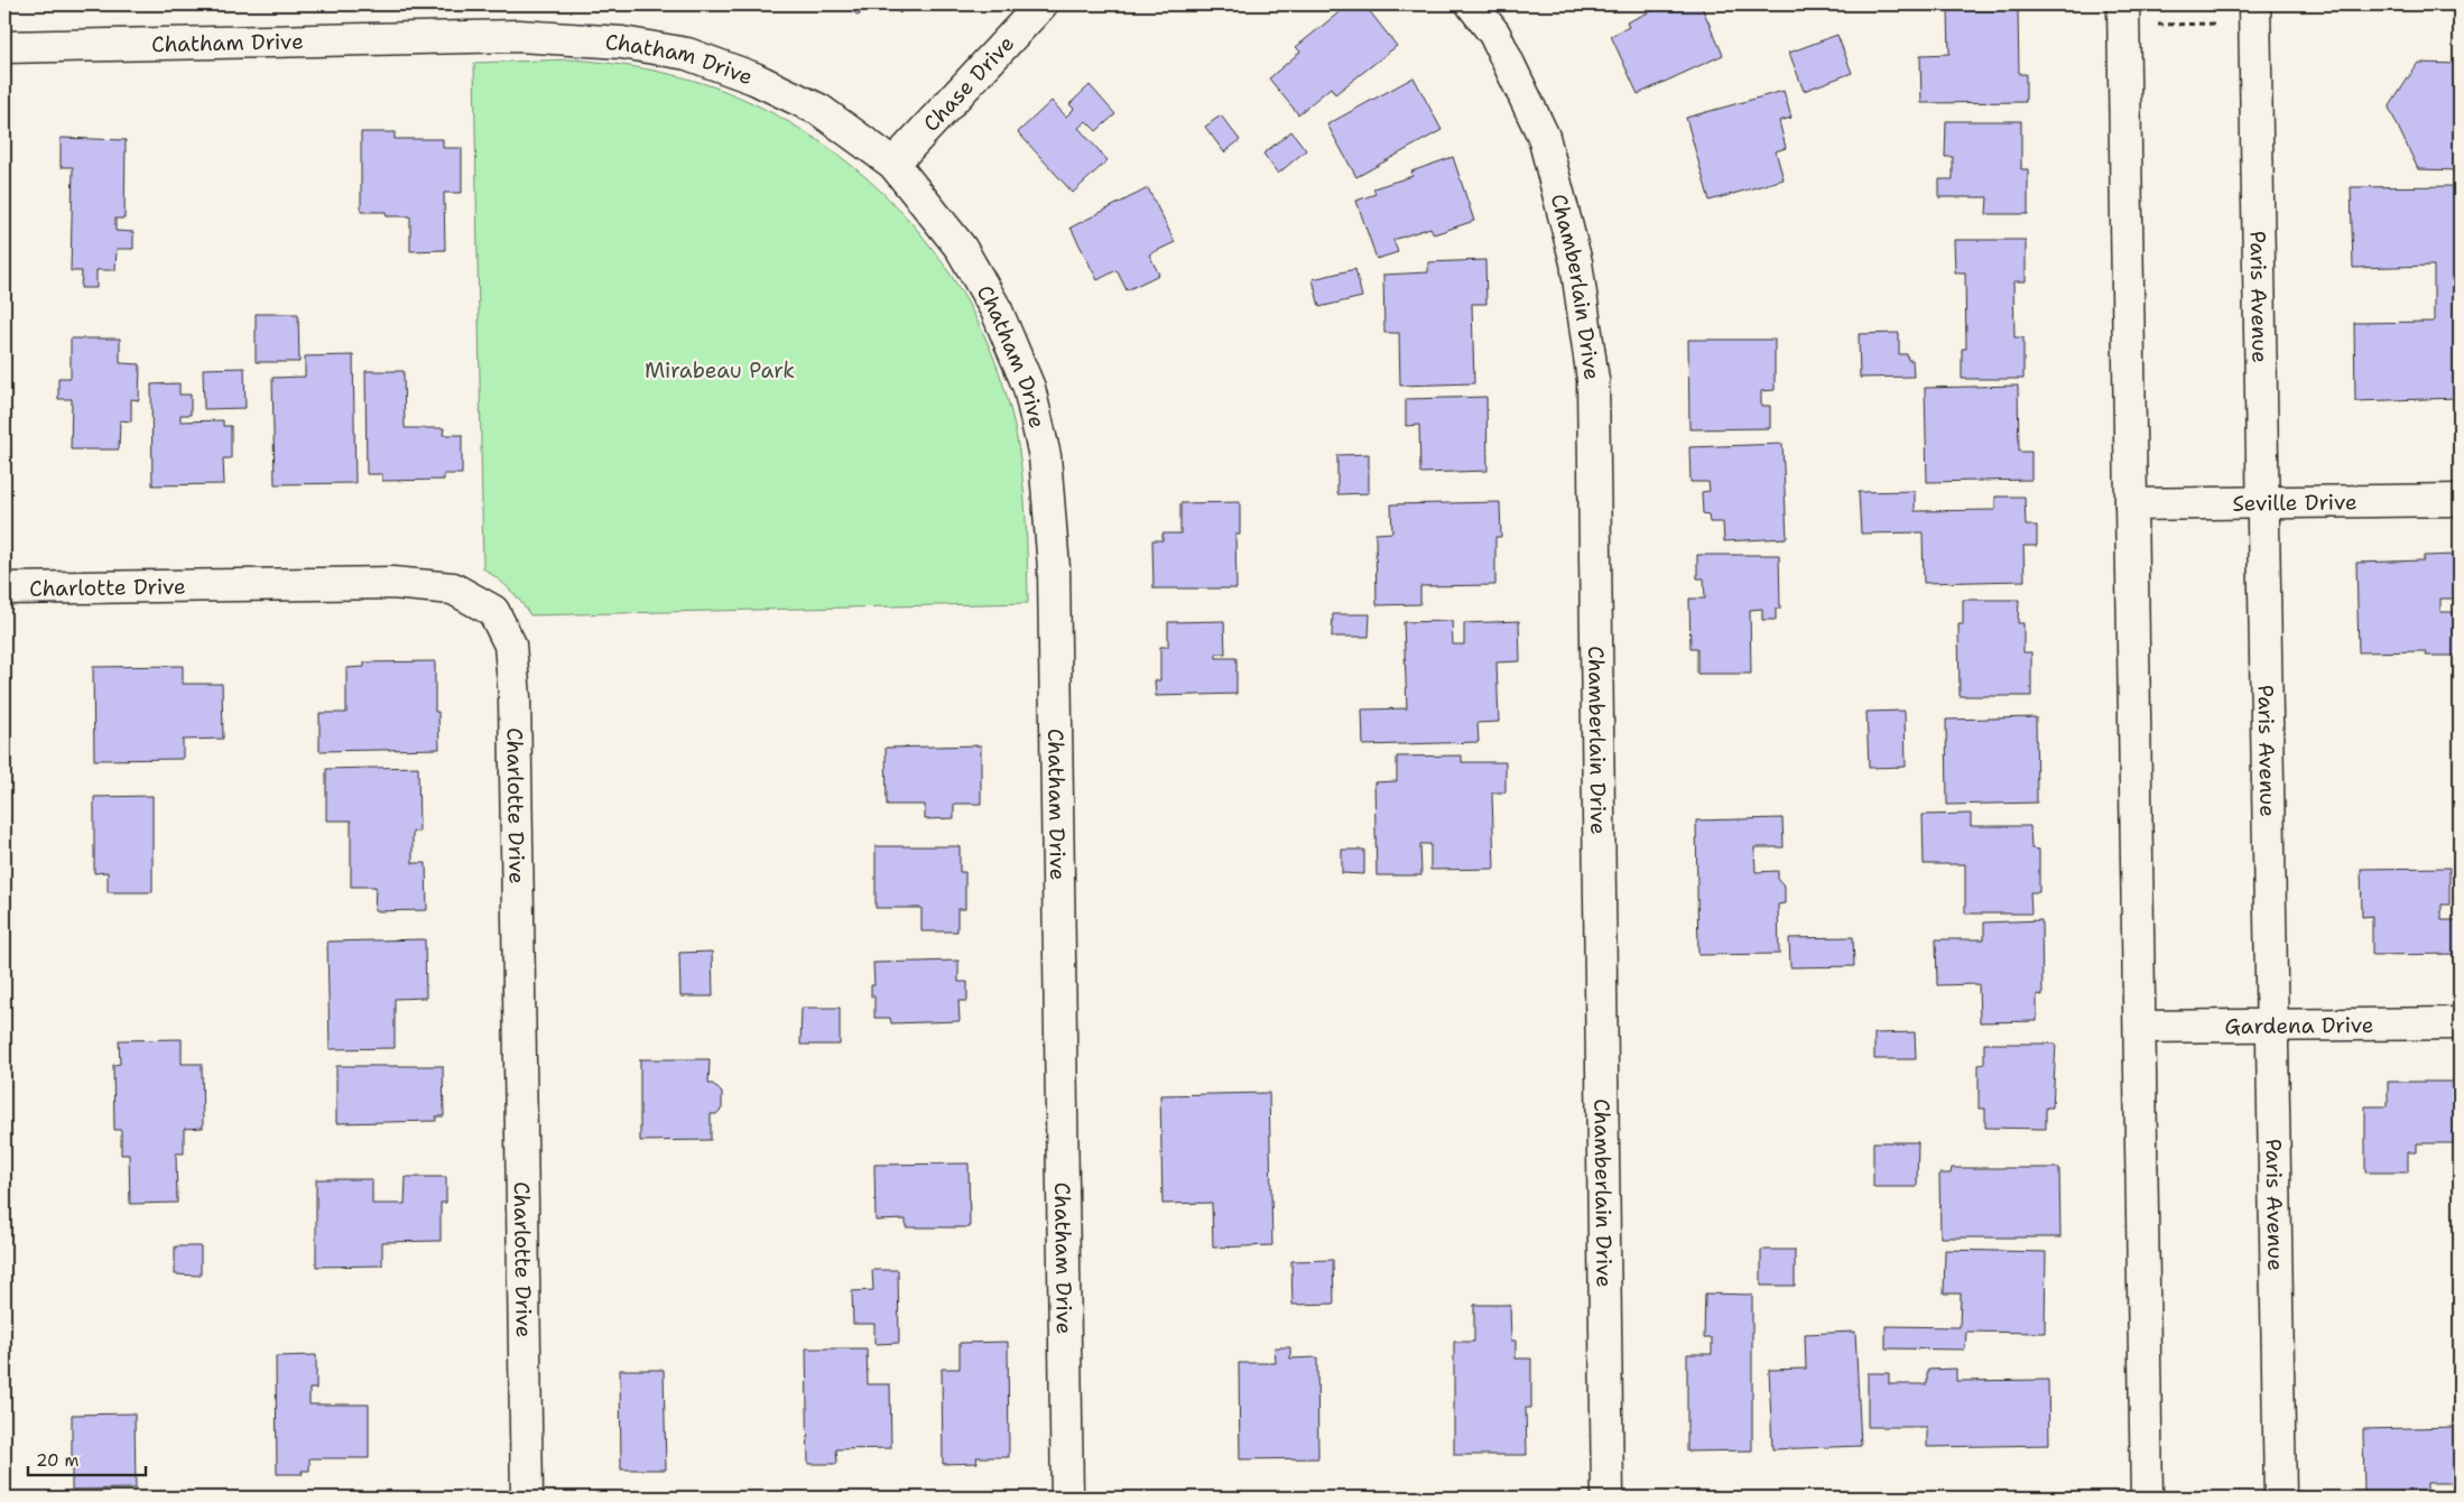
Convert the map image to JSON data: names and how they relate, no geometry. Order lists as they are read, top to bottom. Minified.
{"streets":{"street":["Chatham Drive","Chase Drive","Chamberlain Drive","Paris Avenue","Seville Drive","Charlotte Drive","Gardena Drive"]},"crossings":[["Chatham Drive","Chase Drive"],["Paris Avenue","Seville Drive"],["Paris Avenue","Gardena Drive"]],"parks":["Mirabeau Park"],"scale_bar":"20 m"}
